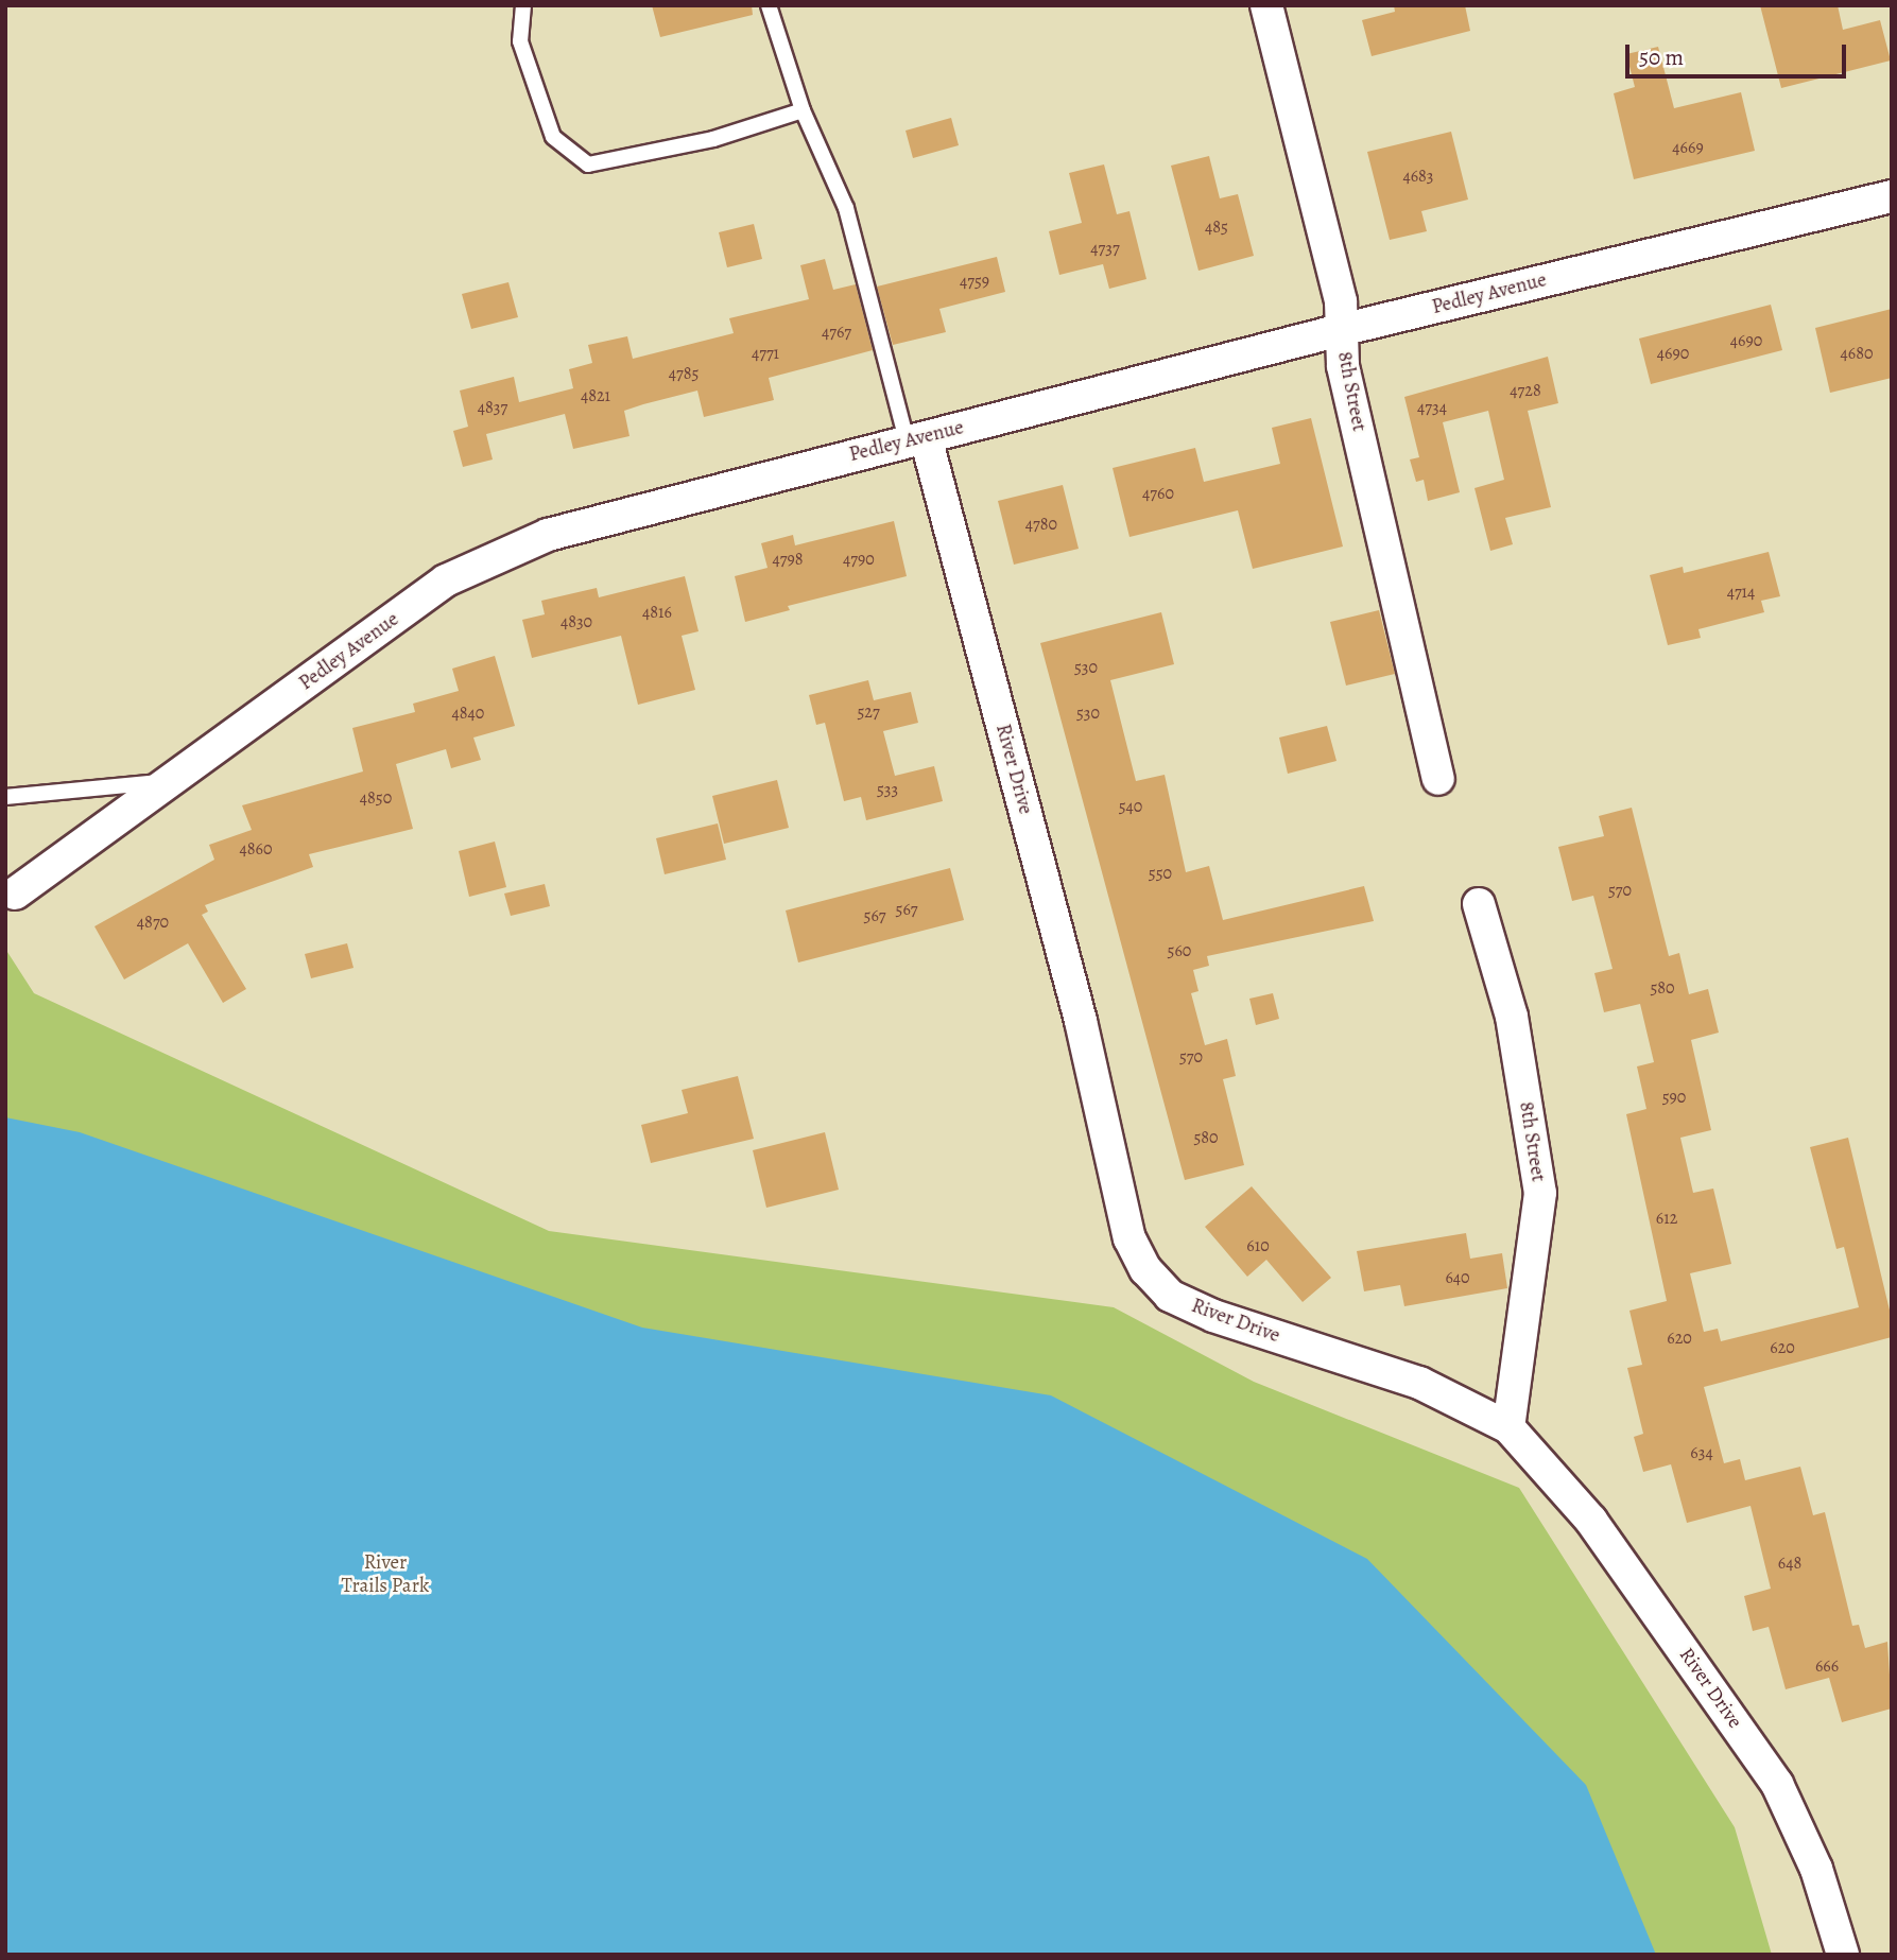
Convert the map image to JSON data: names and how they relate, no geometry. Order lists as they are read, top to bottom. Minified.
{"streets":{"street":["Pedley Avenue","8th Street","River Drive"]},"crossings":[["Pedley Avenue","8th Street"],["Pedley Avenue","River Drive"],["8th Street","River Drive"]],"parks":["River Trails Park"],"house_numbers":["4669","4683","485","4737","4759","4767","4690","4771","4690","4680","4785","4728","4821","4837","4734","4760","4780","4798","4790","4714","4816","4830","530","527","4840","530","533","4850","540","4860","550","570","567","567","4870","560","580","570","590","580","612","610","640","620","620","634","648","666"],"scale_bar":"50 m"}
